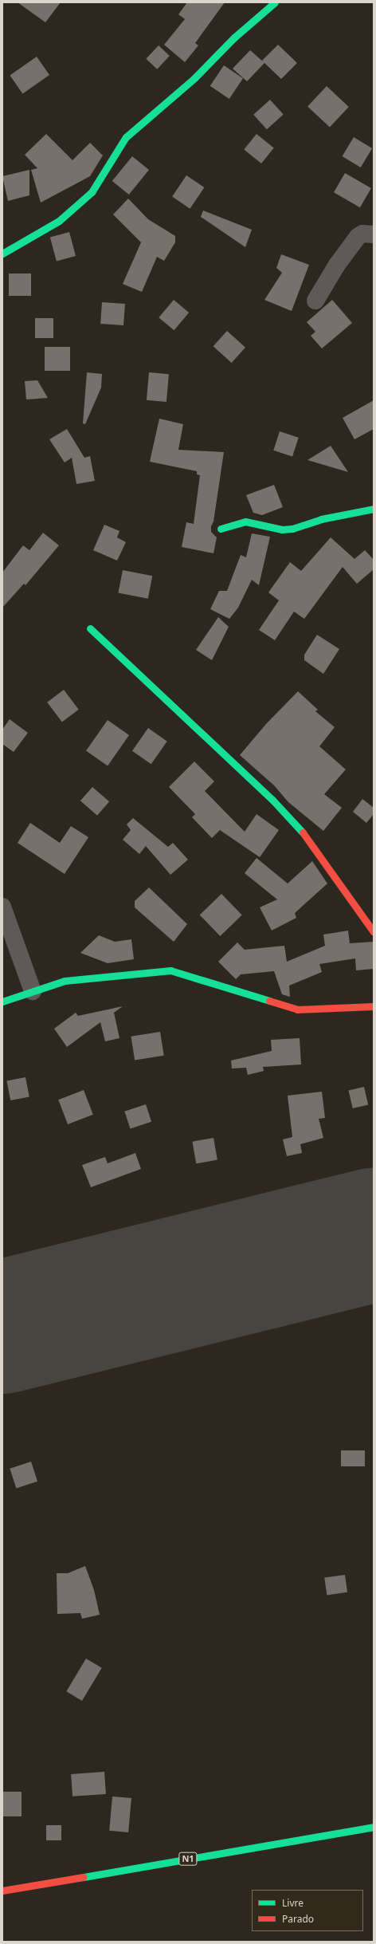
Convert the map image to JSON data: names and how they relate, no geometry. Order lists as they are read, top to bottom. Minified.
{"streets":{"main road":["N1"]},"legend":["Livre","Parado"]}
